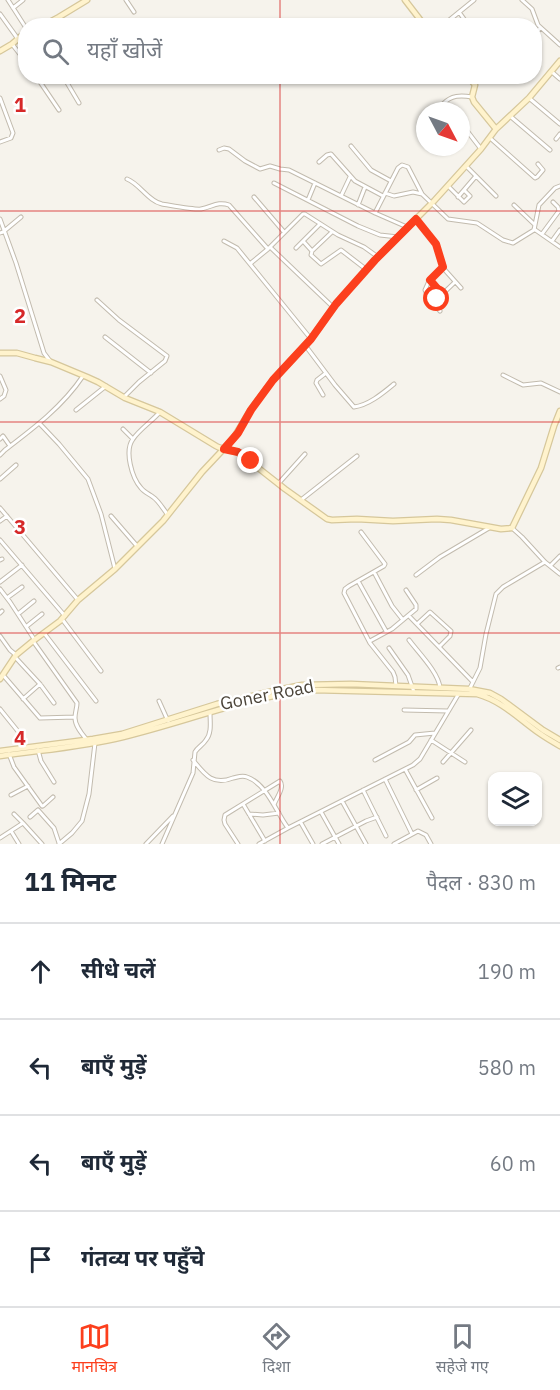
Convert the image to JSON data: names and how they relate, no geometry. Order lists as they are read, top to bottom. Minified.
{"streets":{"street":["Goner Road"]},"north":"bottom right","page":{"search":"यहाँ खोजें","heading":["11 मिनट","पैदल · 830 m"],"list":[["सीधे चलें","190 m"],["बाएँ मुड़ें","580 m"],["बाएँ मुड़ें","60 m"],"गंतव्य पर पहुँचे"],"nav":["मानचित्र","दिशा","सहेजे गए"]},"grid":{"rows":["1","2","3","4"]}}
